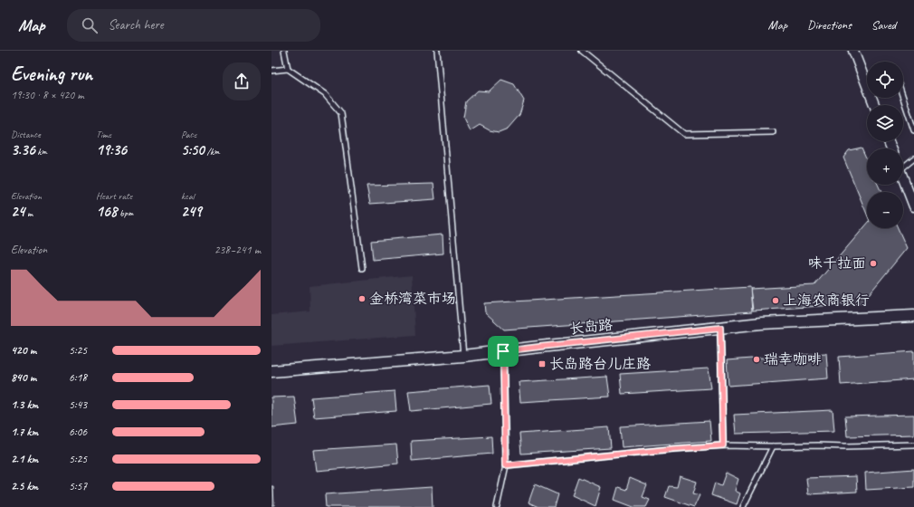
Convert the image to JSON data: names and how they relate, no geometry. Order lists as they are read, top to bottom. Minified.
{"streets":{"street":["长岛路"]},"places":{"other":["味千拉面","金桥湾菜市场","上海农商银行","瑞幸咖啡"],"transit":["长岛路台儿庄路"]},"page":{"header":"Map","search":"Search here","nav":["Map","Directions","Saved"],"heading":["Evening run","19:30 · 8 × 420 m"],"map_buttons":["+","−"],"stats":[["Distance","3.36 km"],["Time","19:36"],["Pace","5:50 /km"],["Elevation","24 m"],["Heart rate","168 bpm"],["kcal","249"]],"chart":["Elevation","238–241 m"],"list":[{"name":"420 m","note":"5:25"},{"name":"840 m","note":"6:18"},{"name":"1.3 km","note":"5:43"},{"name":"1.7 km","note":"6:06"},{"name":"2.1 km","note":"5:25"},{"name":"2.5 km","note":"5:57"}]}}
